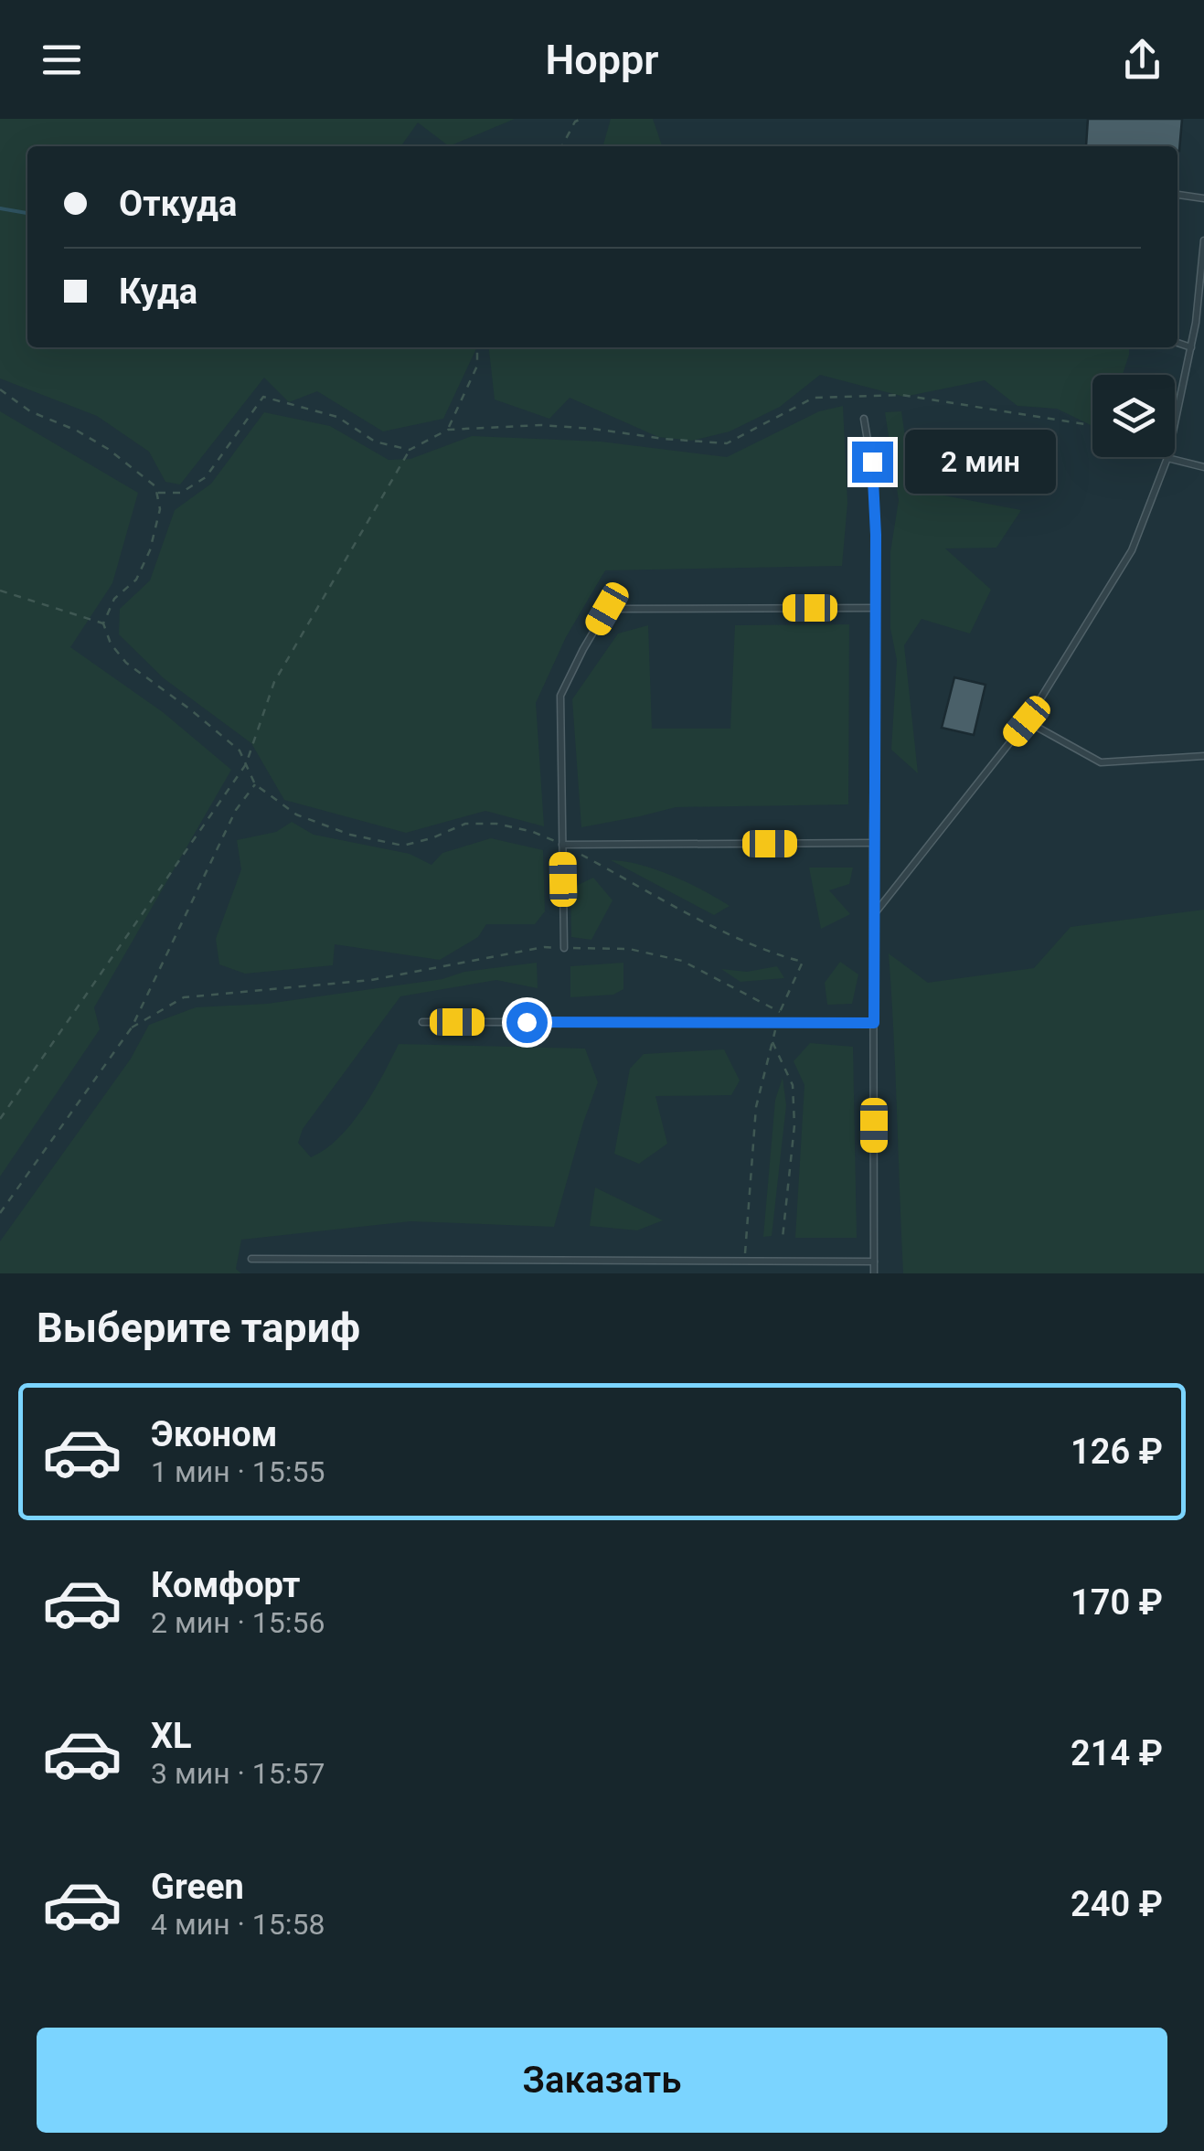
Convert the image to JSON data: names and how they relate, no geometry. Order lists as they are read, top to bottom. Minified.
{"page":{"header":"Hoppr","banner":["Откуда","Куда"],"bubble":"2 мин","heading":"Выберите тариф","list":[{"name":"Эконом","note":"1 мин · 15:55","value":"126 ₽"},{"name":"Комфорт","note":"2 мин · 15:56","value":"170 ₽"},{"name":"XL","note":"3 мин · 15:57","value":"214 ₽"},{"name":"Green","note":"4 мин · 15:58","value":"240 ₽"}],"buttons":"Заказать"}}
